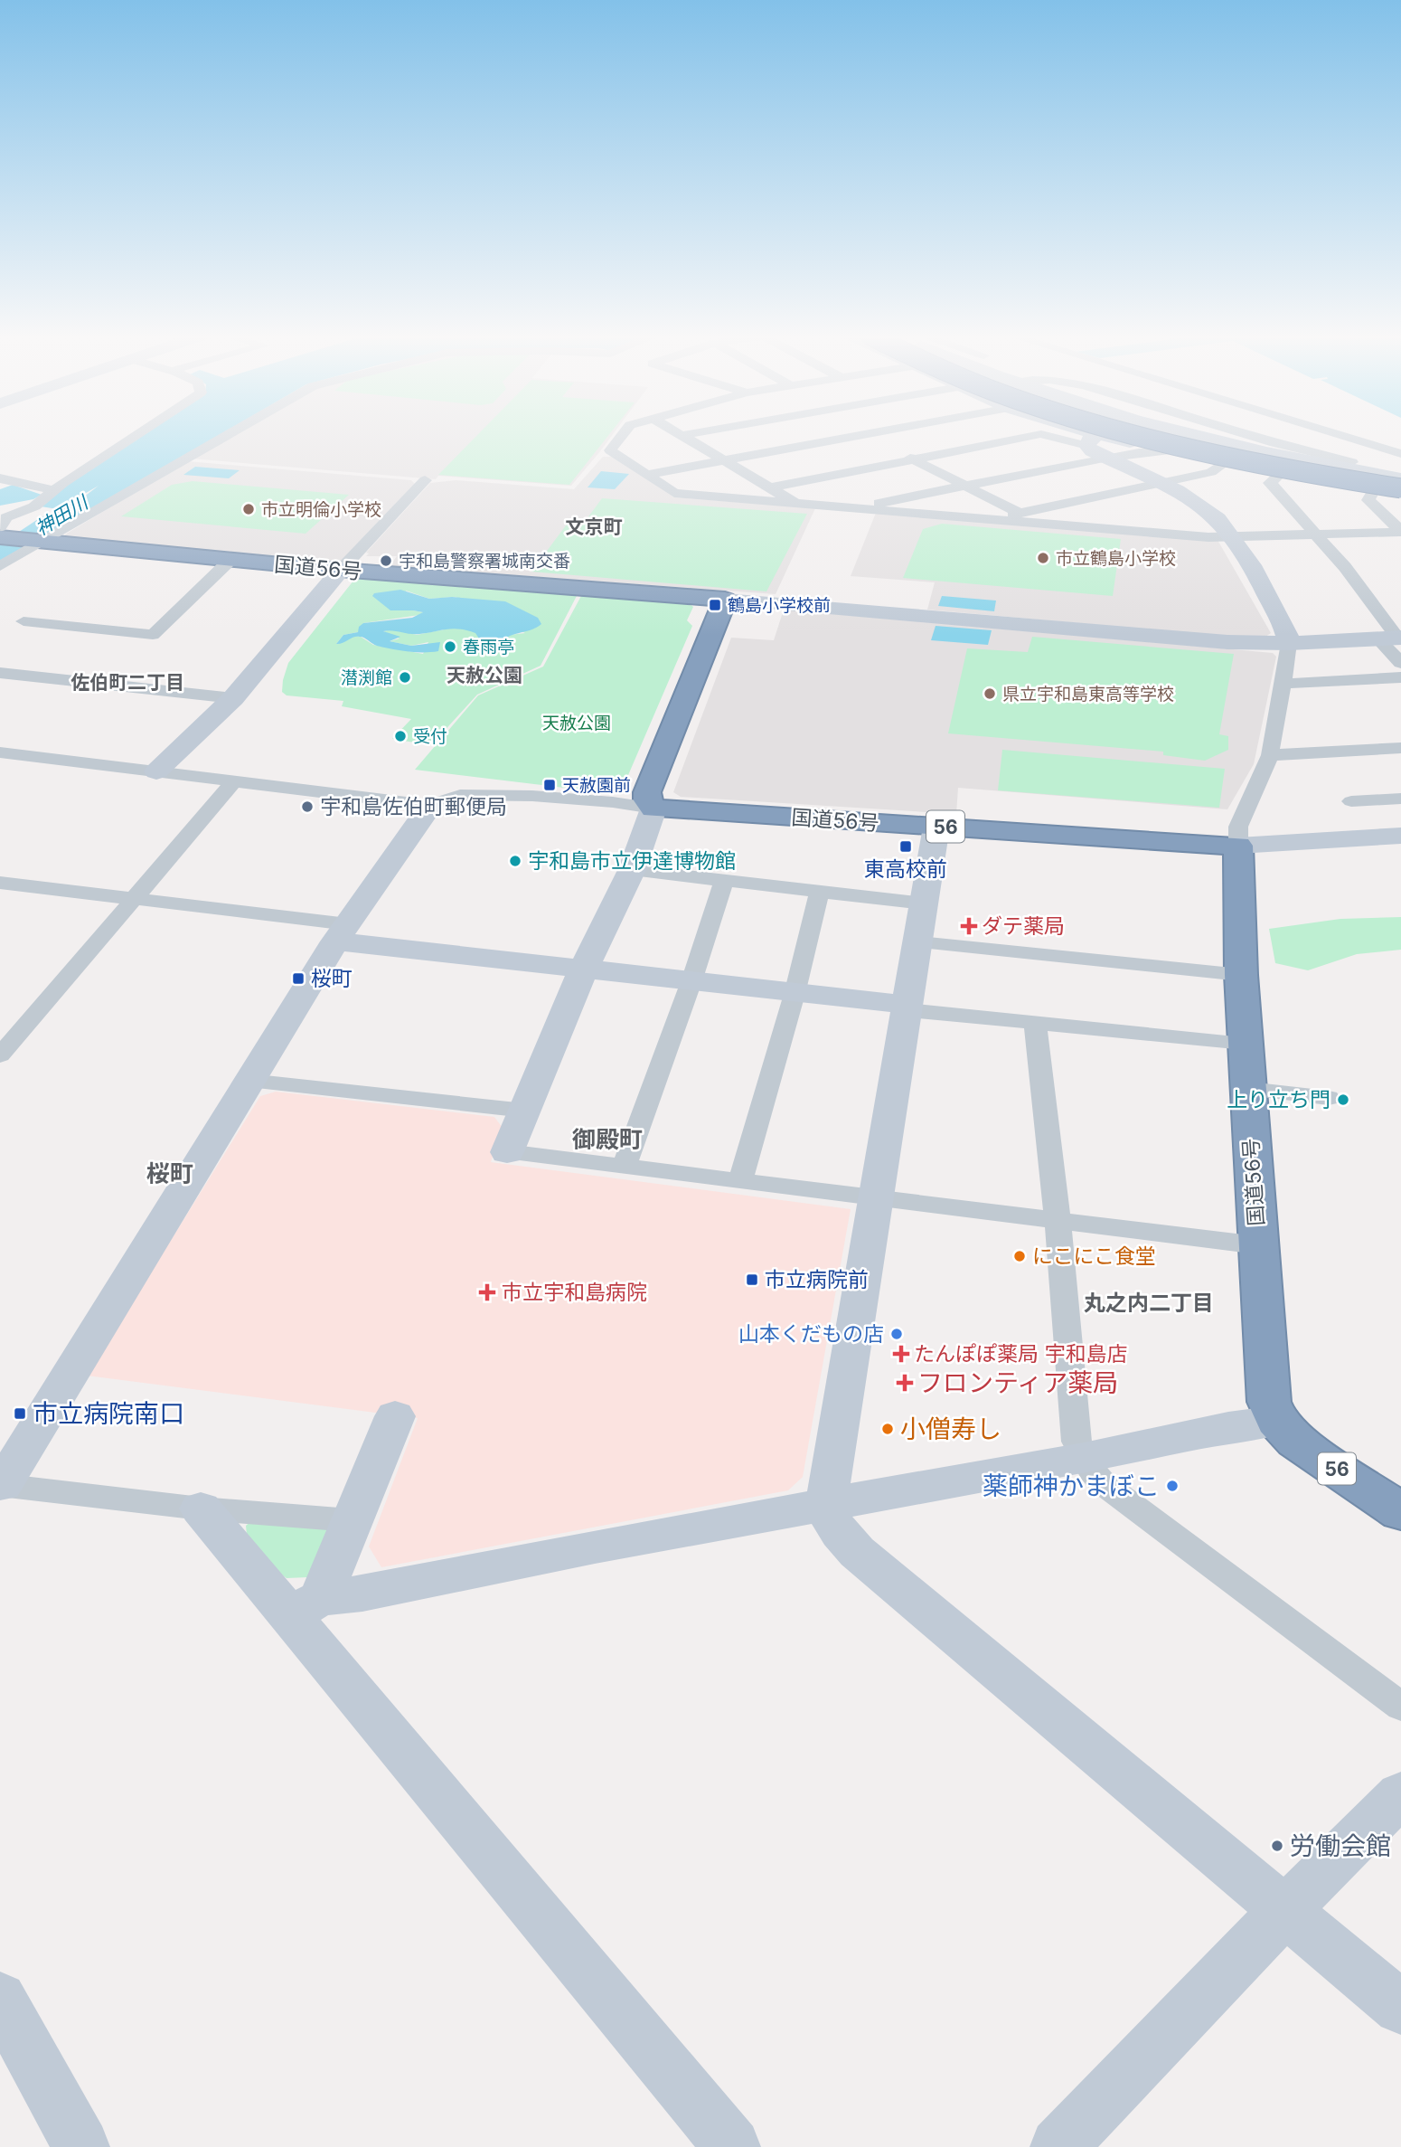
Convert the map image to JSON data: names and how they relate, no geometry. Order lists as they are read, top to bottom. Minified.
{"streets":{"highway":["国道56号","56"]},"crossings":[["国道56号","56"]],"districts":["文京町","天赦公園","佐伯町二丁目","御殿町","桜町","丸之内二丁目"],"water":["神田川"],"parks":["天赦公園"],"places":{"other":["市立明倫小学校","市立鶴島小学校","宇和島警察署城南交番","春雨亭","潜渕館","県立宇和島東高等学校","受付","宇和島佐伯町郵便局","宇和島市立伊達博物館","上り立ち門","にこにこ食堂","山本くだもの店","小僧寿し","薬師神かまぼこ","労働会館"],"transit":["鶴島小学校前","天赦園前","東高校前","桜町","市立病院前","市立病院南口"],"health":["ダテ薬局","市立宇和島病院","たんぽぽ薬局 宇和島店","フロンティア薬局"]}}
